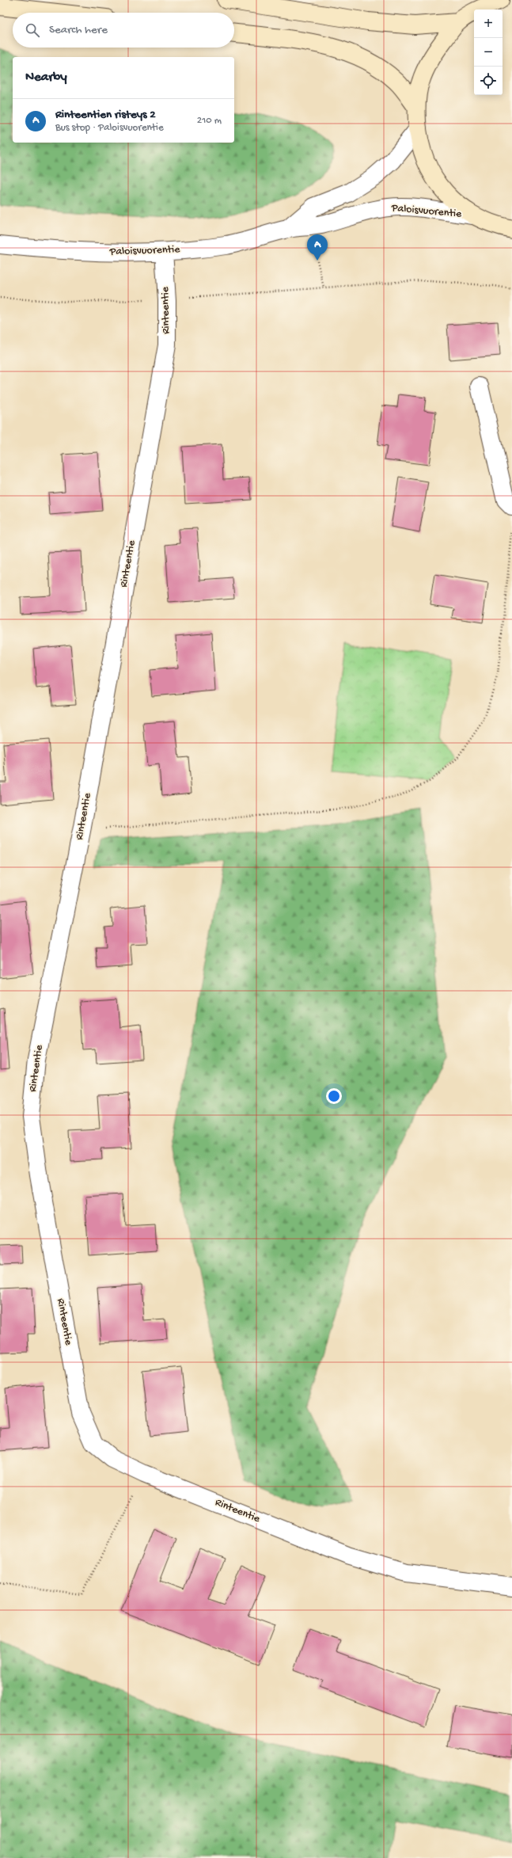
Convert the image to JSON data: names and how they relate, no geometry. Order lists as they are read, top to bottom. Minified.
{"streets":{"street":["Paloisvuorentie","Rinteentie"]},"crossings":[["Paloisvuorentie","Rinteentie"]],"page":{"map_buttons":["+","−"],"search":"Search here","heading":"Nearby","list":[{"mark":"A","name":"Rinteentien risteys 2","note":"Bus stop · Paloisvuorentie","value":"210 m"}],"pins":"A"}}
